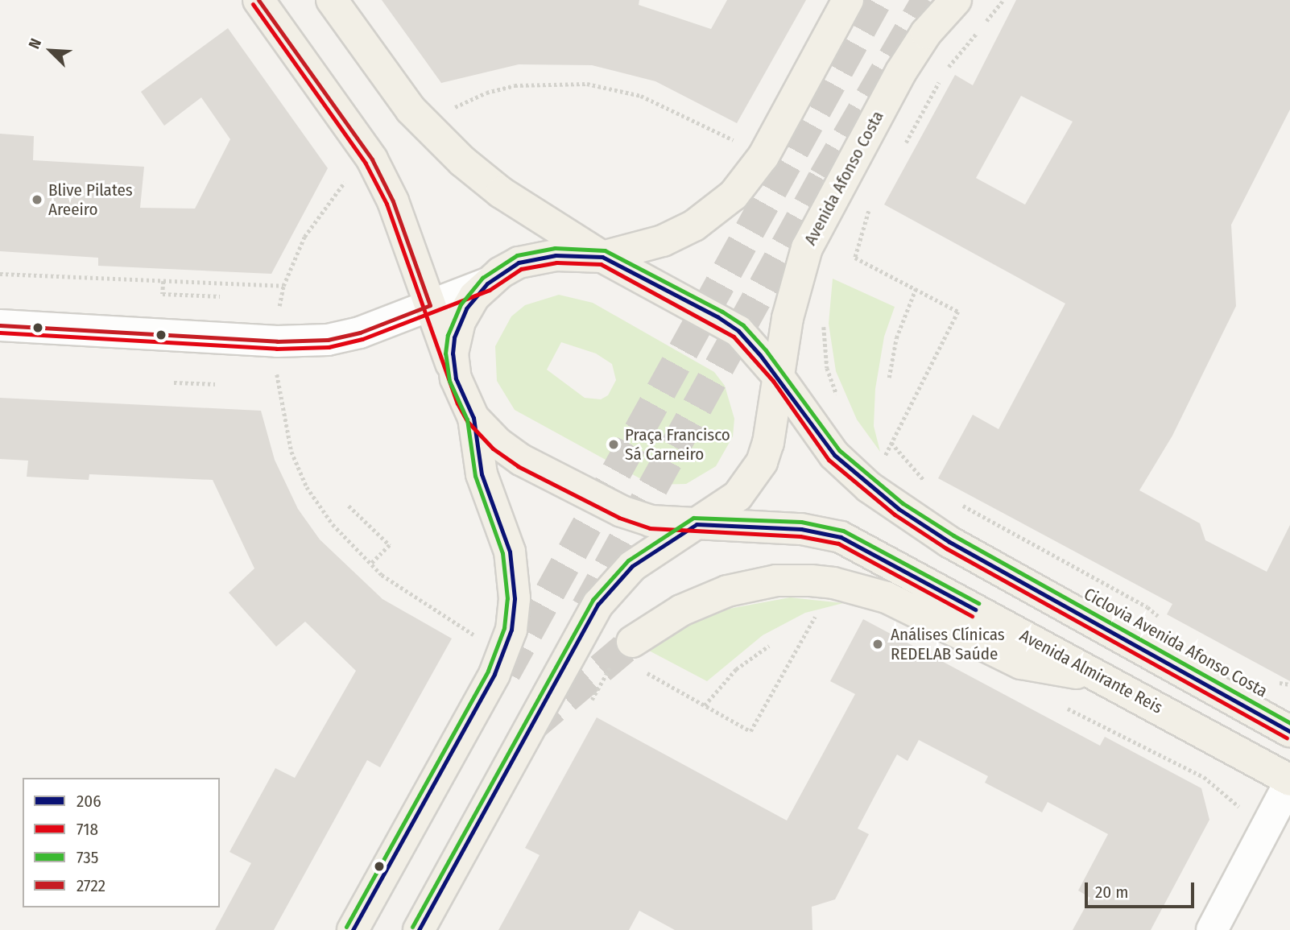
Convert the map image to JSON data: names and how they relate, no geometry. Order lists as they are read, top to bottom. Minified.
{"streets":{"main road":["Avenida Afonso Costa","Avenida Almirante Reis"]},"places":["Blive Pilates Areeiro","Praça Francisco Sá Carneiro","Análises Clínicas REDELAB Saúde"],"lines":["transit line 2722","transit line 718","transit line 735","transit line 206"],"legend":["206","718","735","2722"],"scale_bar":"20 m","north":"top left"}
